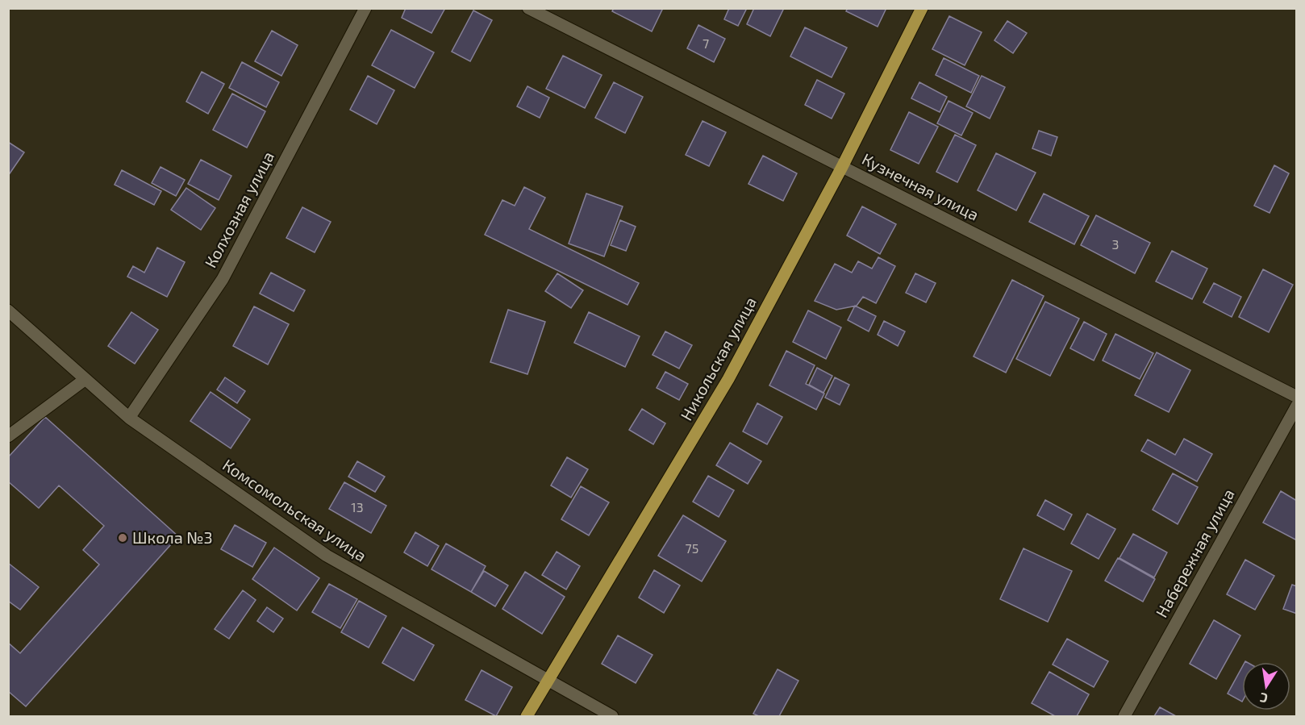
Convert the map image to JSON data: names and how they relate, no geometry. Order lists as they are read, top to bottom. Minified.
{"streets":{"main road":["Никольская улица"],"street":["Кузнечная улица","Колхозная улица","Комсомольская улица","Набережная улица"]},"crossings":[["Кузнечная улица","Никольская улица"],["Колхозная улица","Комсомольская улица"],["Никольская улица","Комсомольская улица"]],"places":["Школа №3"],"house_numbers":["7","3","13","75"],"north":"bottom"}
